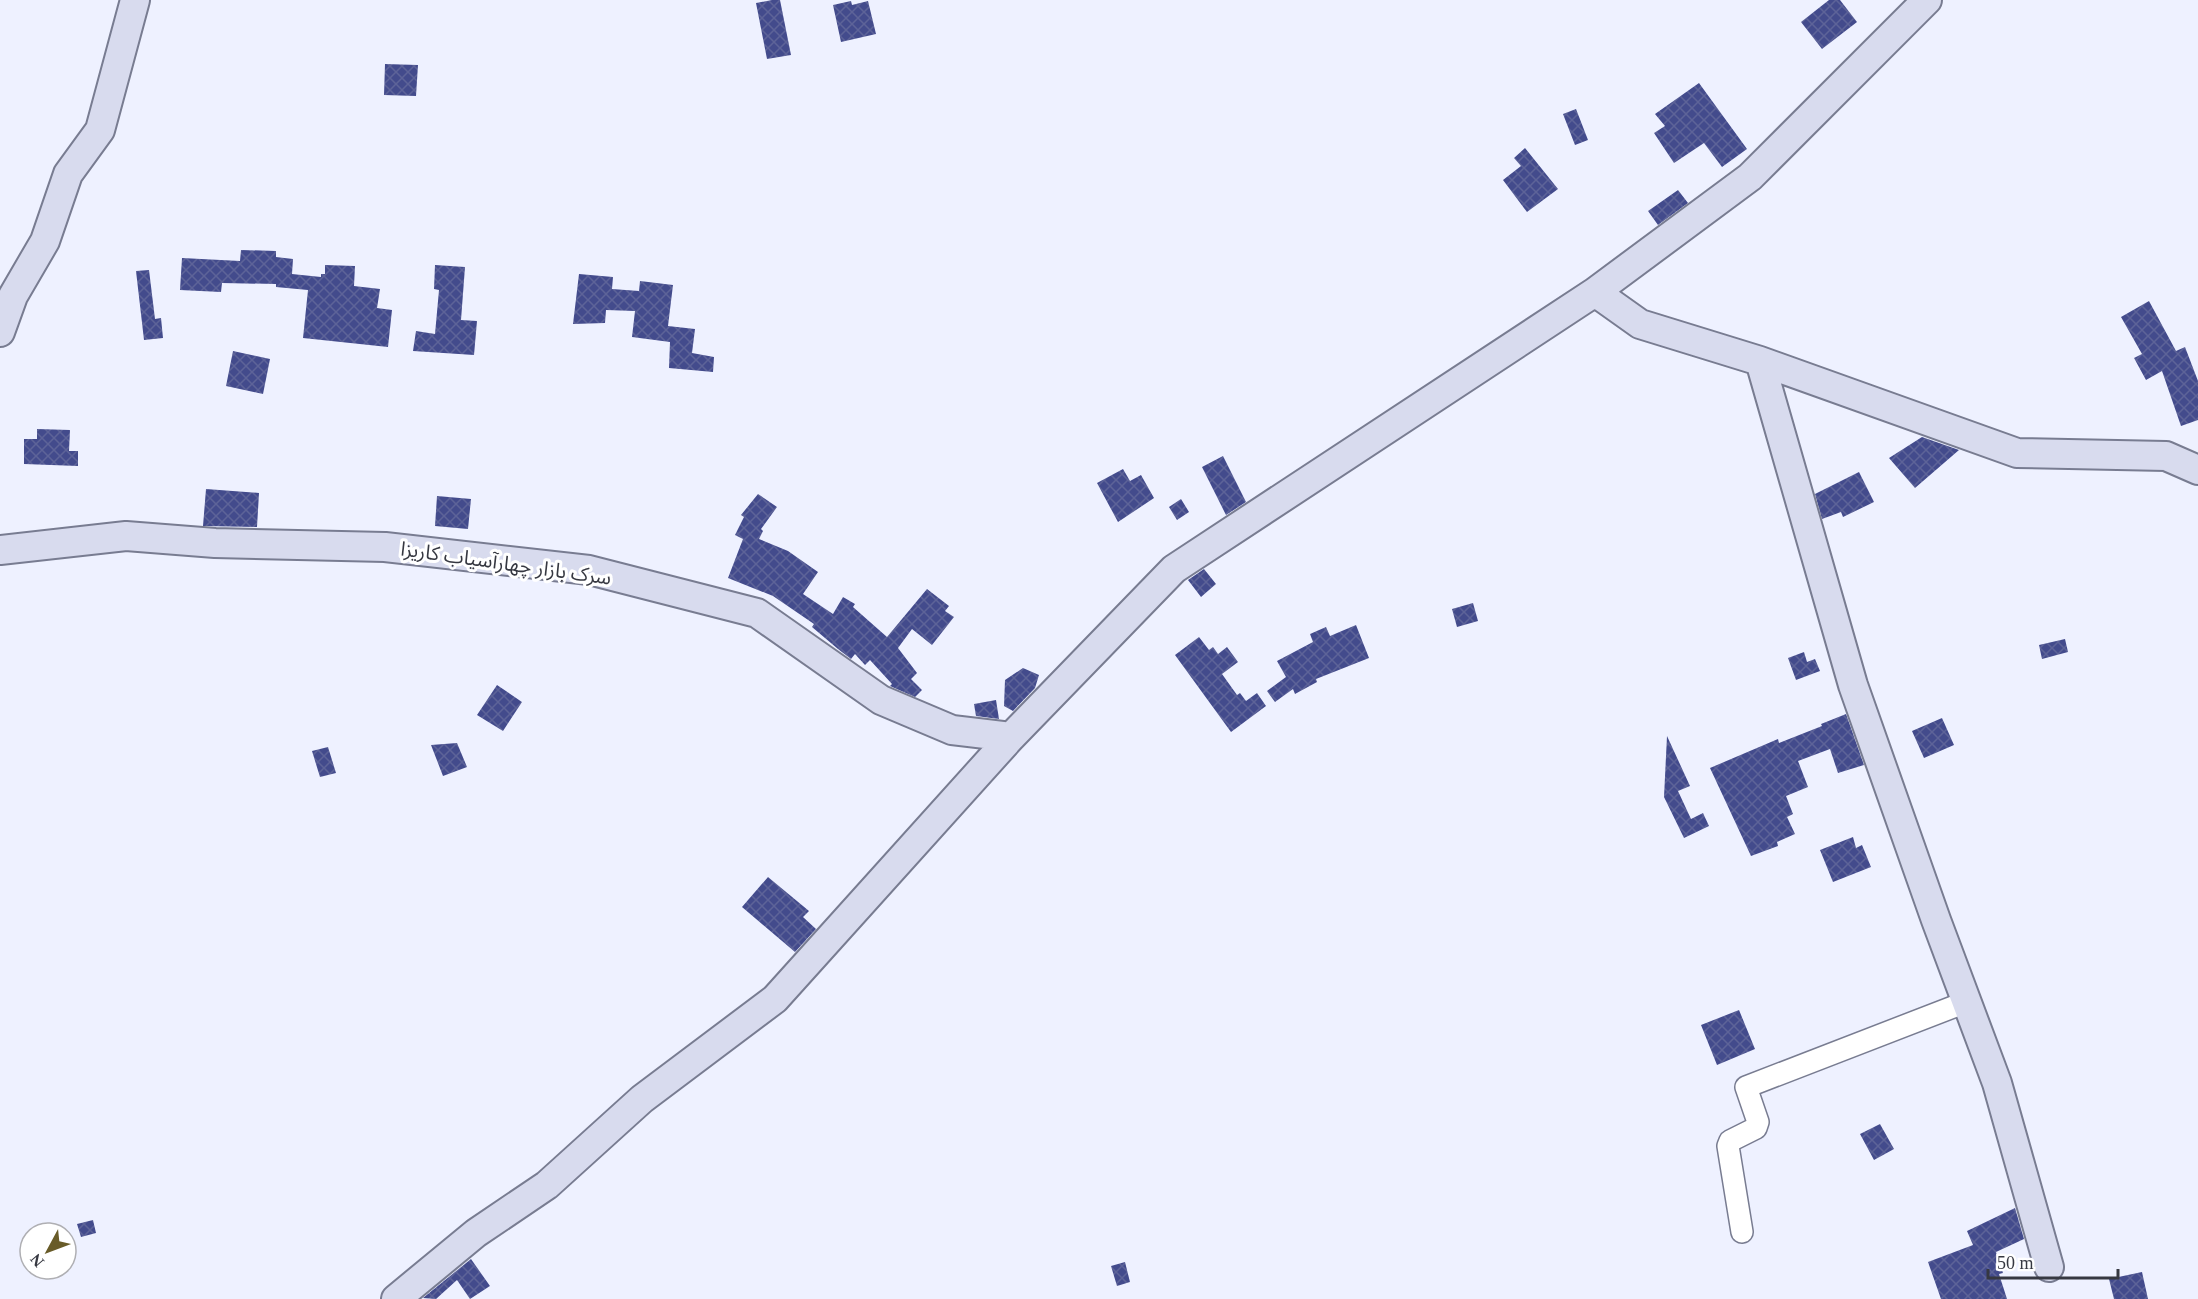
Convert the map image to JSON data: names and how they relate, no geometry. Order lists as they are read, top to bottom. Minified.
{"streets":{"street":["سرک بازار چهارآسیاب کاریزا"]},"scale_bar":"50 m","north":"bottom left"}
